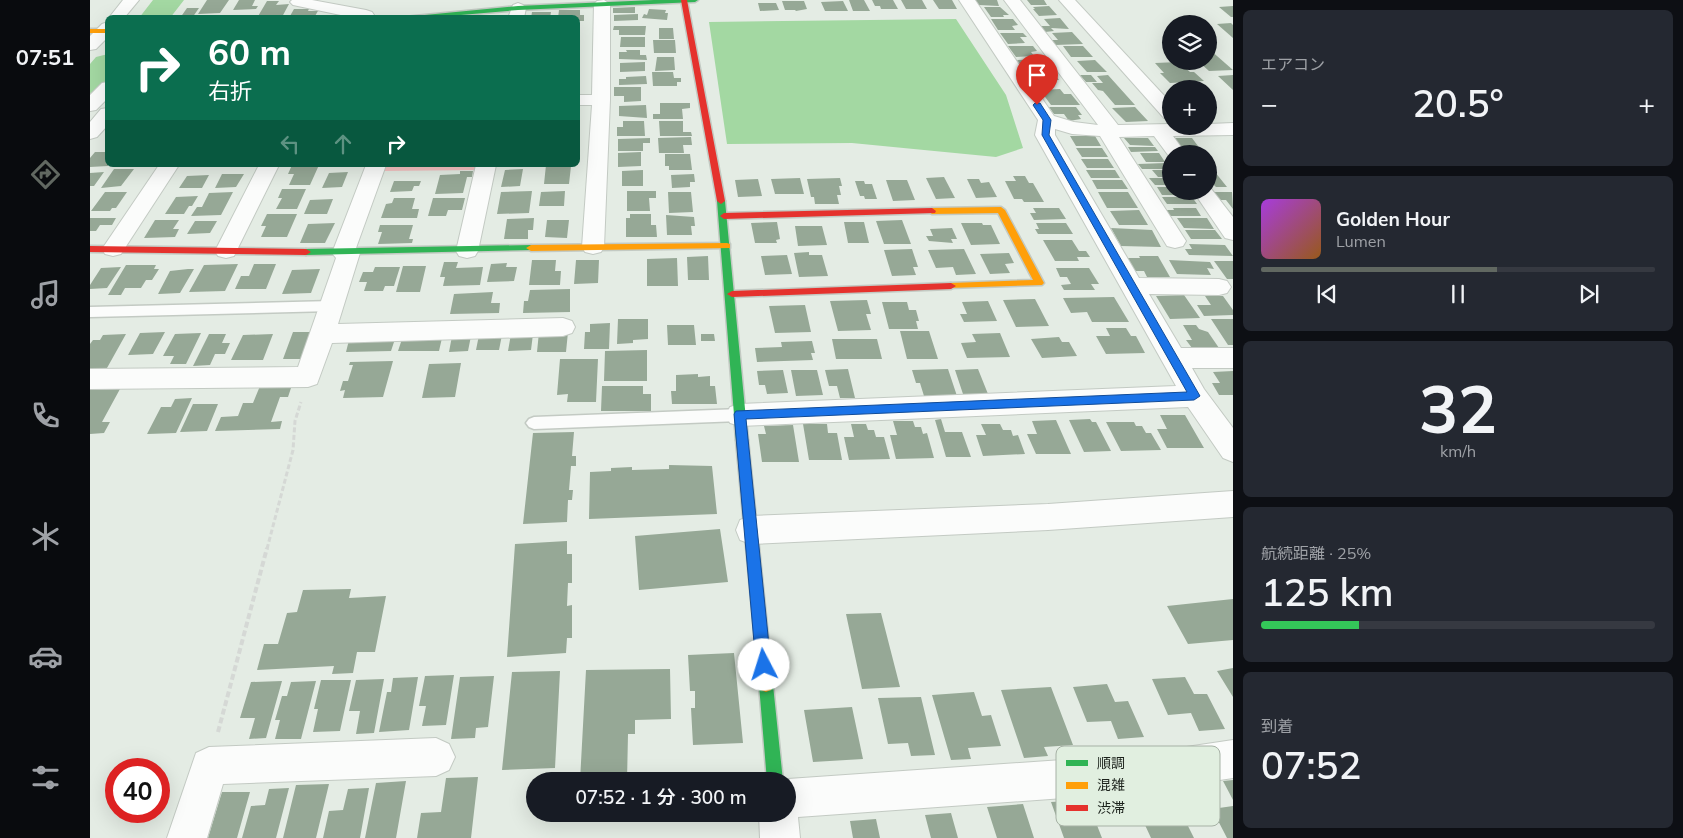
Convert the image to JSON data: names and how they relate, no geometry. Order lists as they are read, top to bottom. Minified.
{"legend":["順調","混雑","渋滞"],"page":{"tabs":"07:51","tile":["エアコン",["32","km/h"],["航続距離 · 25%","125 km"],["到着","07:52"]],"map_buttons":["+","−"],"turn":["60 m","右折"],"heat":["−","20.5°","+"],"song":["Golden Hour","Lumen"],"limit":"40","trip":"07:52 · 1 分 · 300 m"}}
